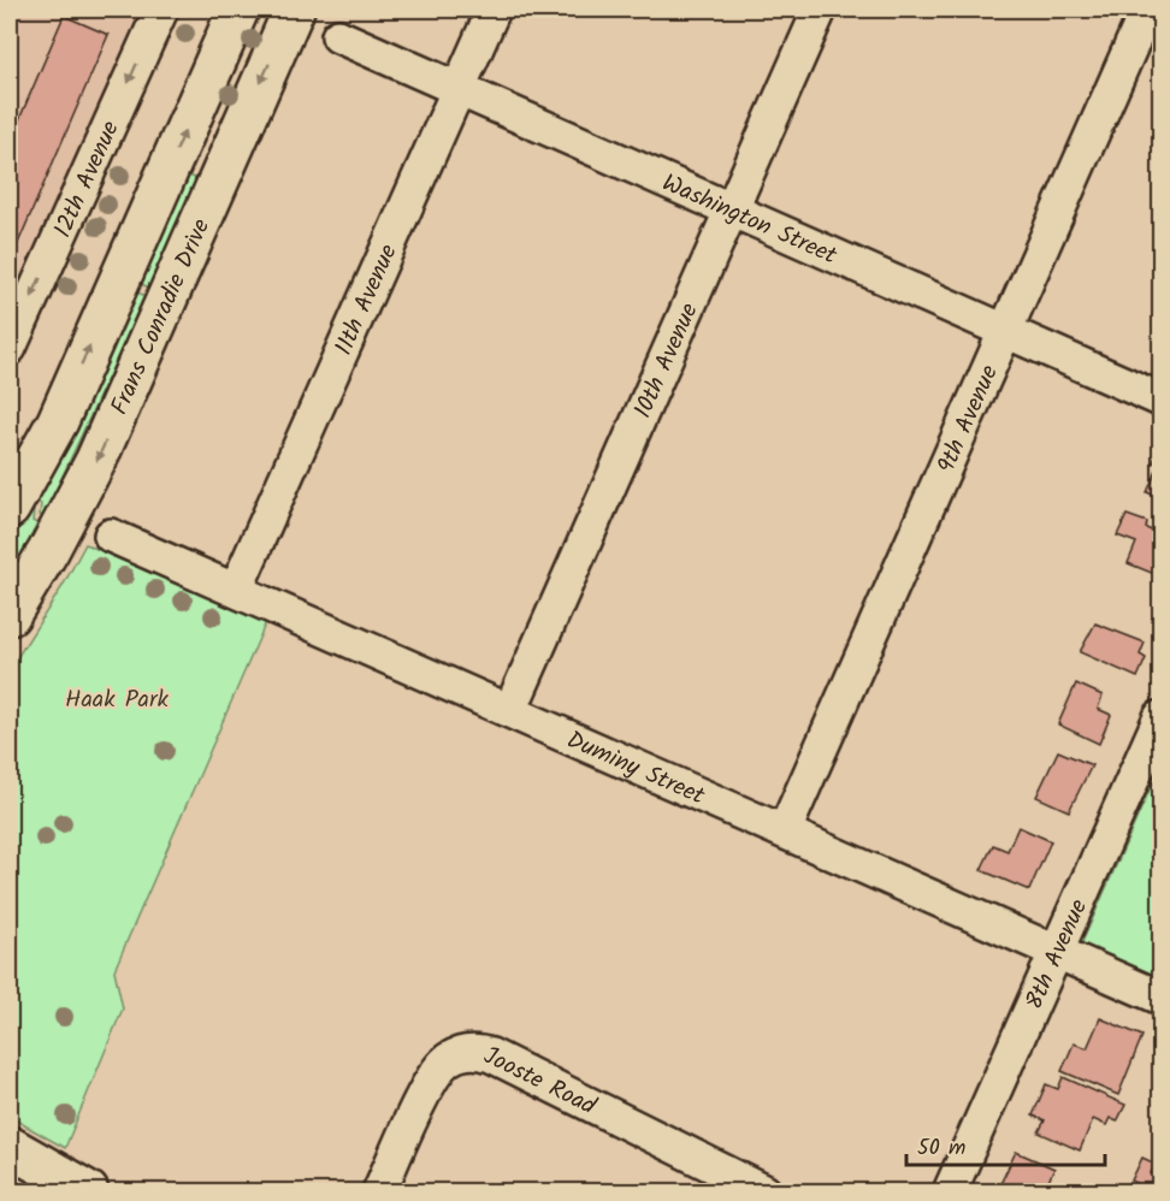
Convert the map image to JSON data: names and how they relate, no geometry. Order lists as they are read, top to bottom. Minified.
{"streets":{"main road":["Frans Conradie Drive"],"street":["12th Avenue","Washington Street","11th Avenue","10th Avenue","9th Avenue","Duminy Street","8th Avenue","Jooste Road"]},"crossings":[["Washington Street","11th Avenue"],["Washington Street","10th Avenue"],["Washington Street","9th Avenue"],["11th Avenue","Duminy Street"],["10th Avenue","Duminy Street"],["9th Avenue","Duminy Street"],["Duminy Street","8th Avenue"]],"one_way":["12th Avenue"],"parks":["Haak Park"],"scale_bar":"50 m"}
